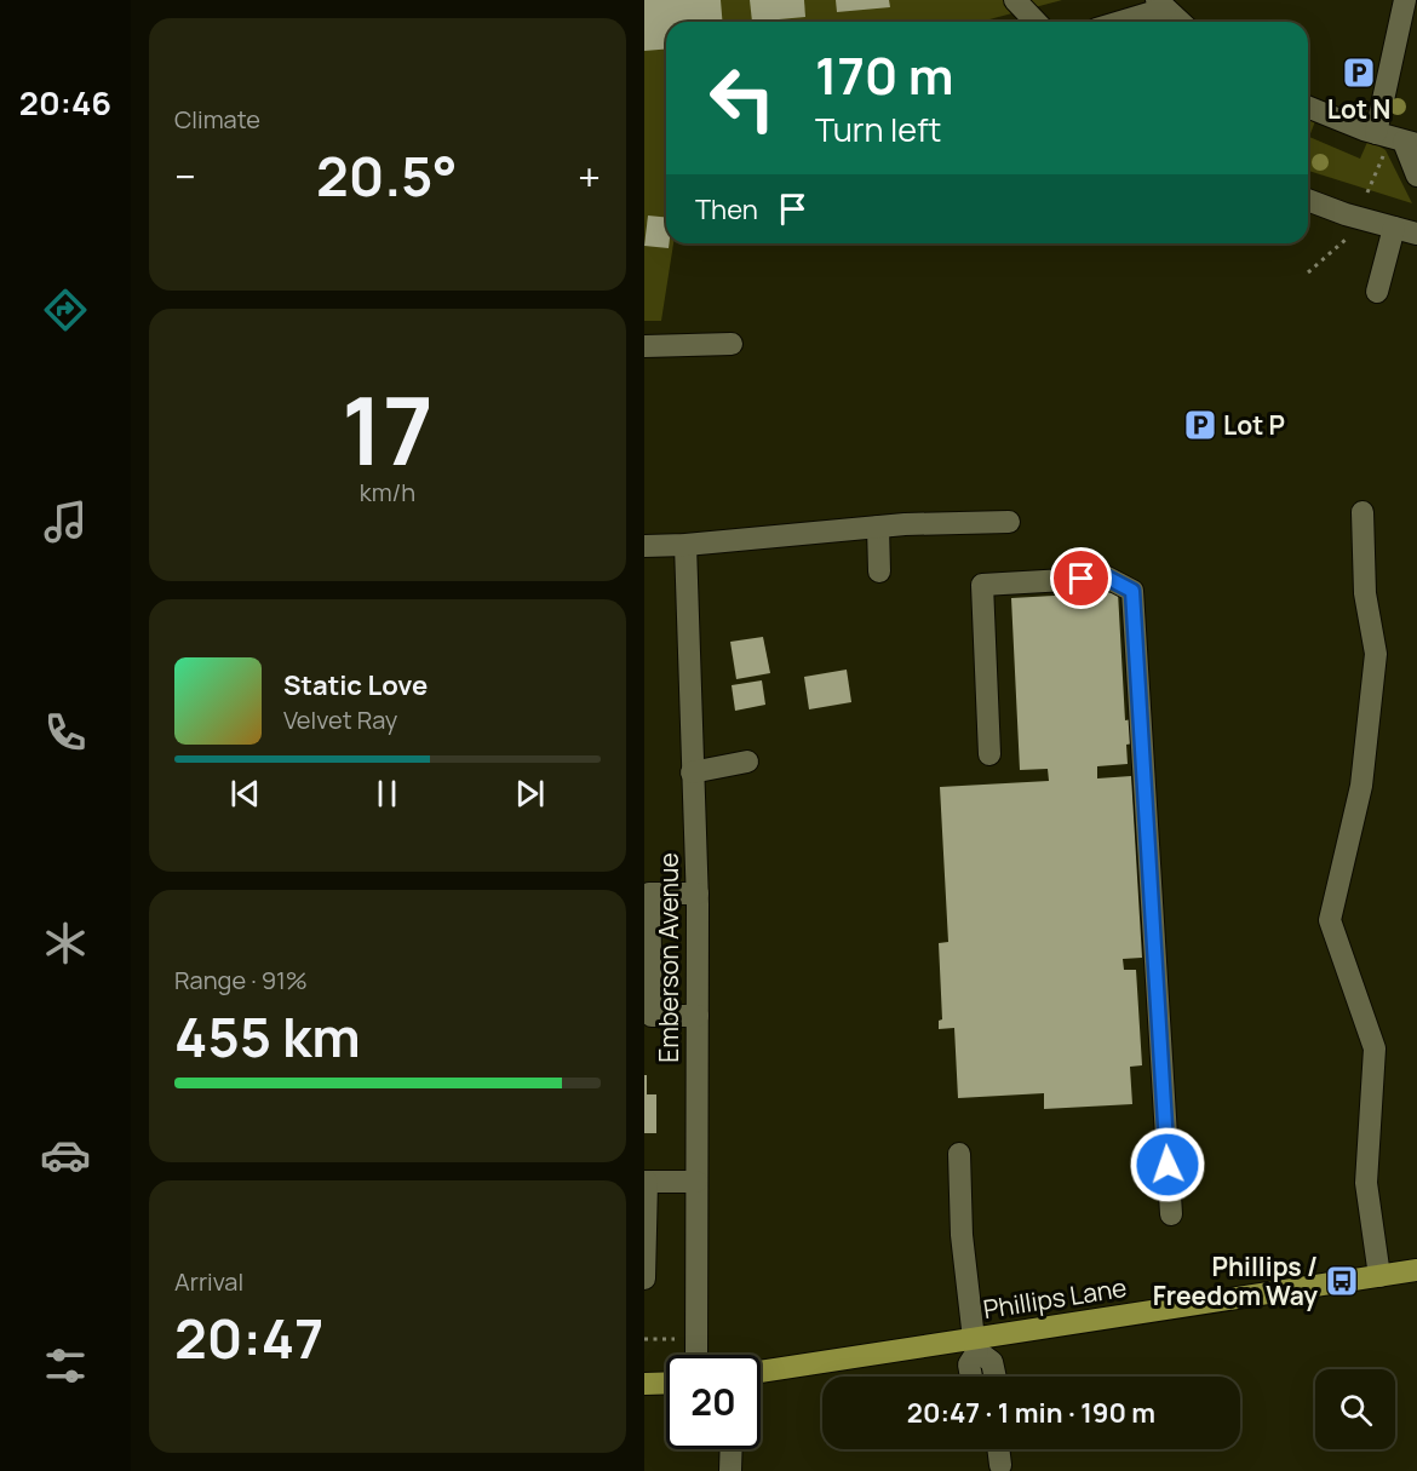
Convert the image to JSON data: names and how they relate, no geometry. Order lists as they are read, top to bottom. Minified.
{"streets":{"main road":["Phillips Lane"],"street":["Emberson Avenue"]},"places":{"parking":["Lot N","Lot P"],"bus stop":["Phillips / Freedom Way"]},"page":{"tabs":"20:46","tile":["Climate",["17","km/h"],["Range · 91%","455 km"],["Arrival","20:47"]],"turn":["170 m","Turn left"],"heat":["−","20.5°","+"],"then":"Then","song":["Static Love","Velvet Ray"],"limit":"20","trip":"20:47 · 1 min · 190 m"}}
